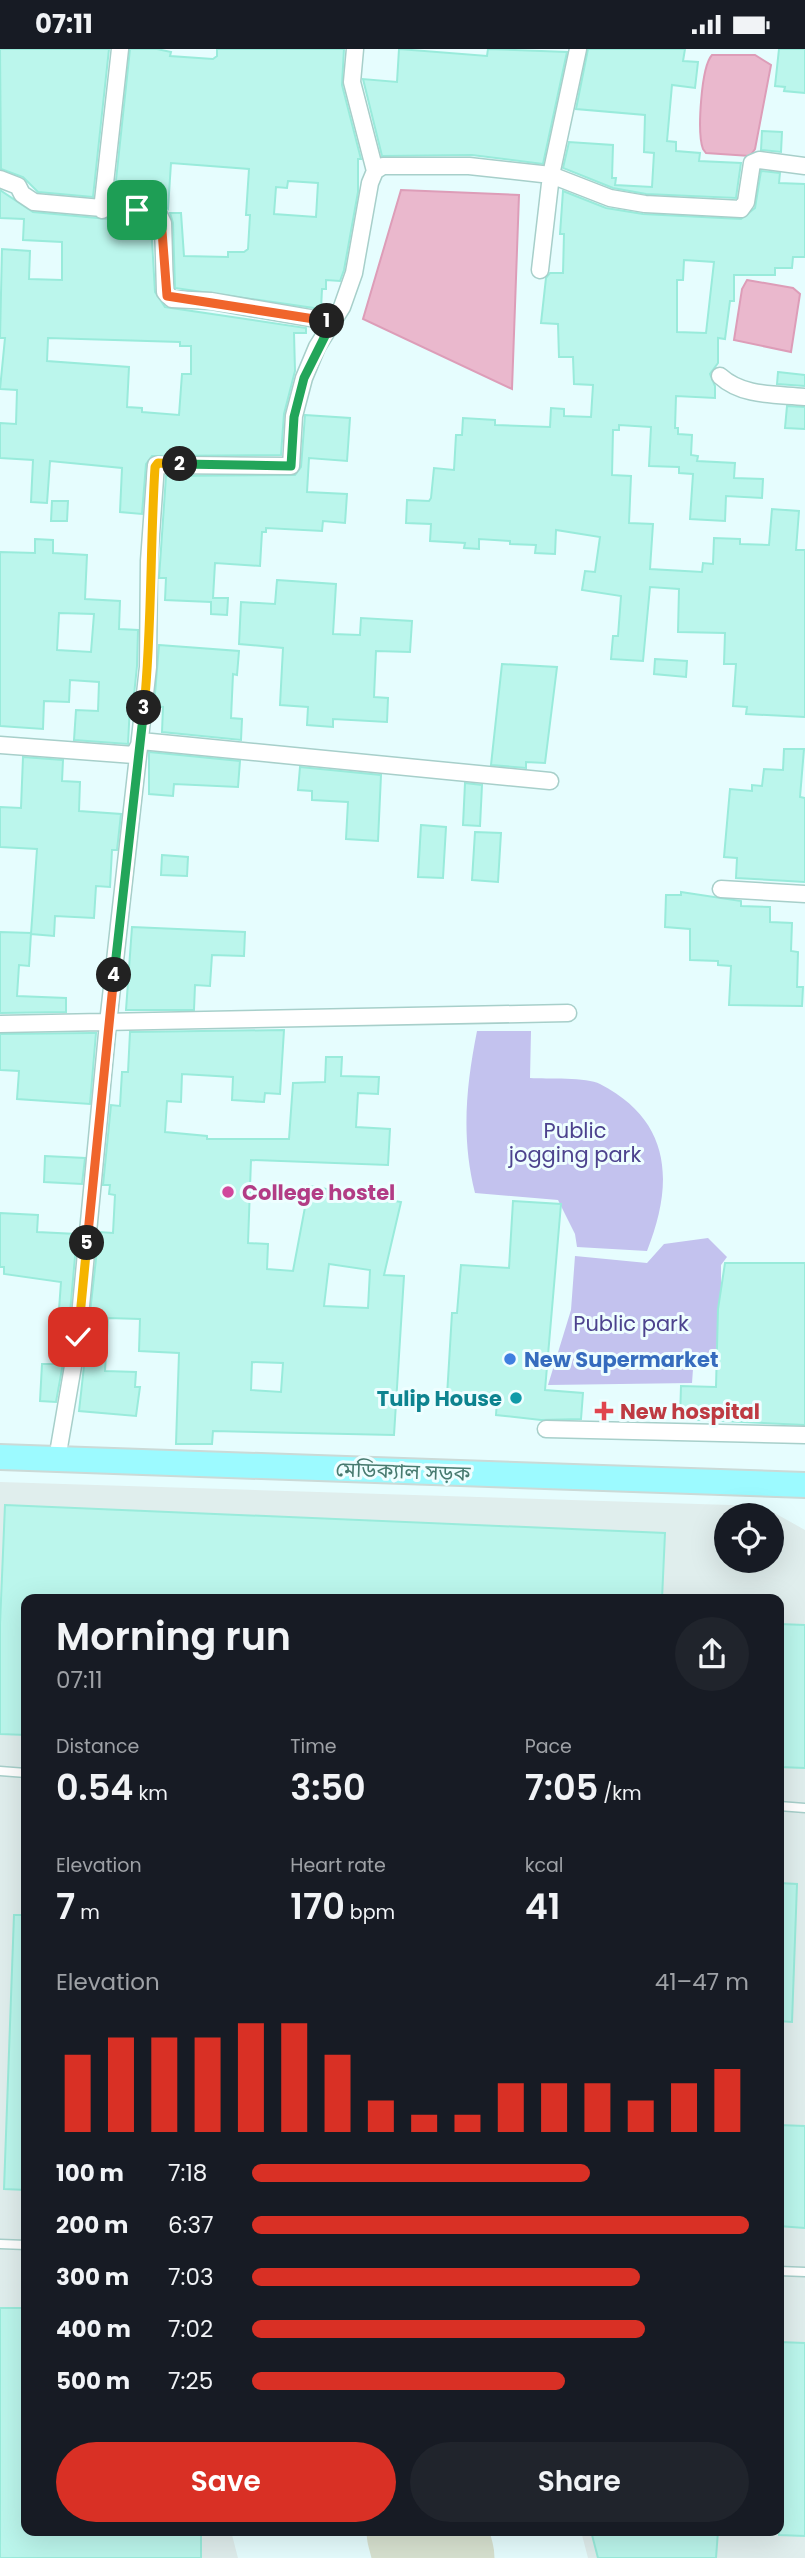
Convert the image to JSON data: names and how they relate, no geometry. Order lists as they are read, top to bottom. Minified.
{"streets":{"main road":["মেডিক্যাল সড়ক"]},"parks":["Public jogging park","Public park"],"places":{"other":["College hostel","New Supermarket","Tulip House"],"health":["New hospital"]},"page":{"status":"07:11","pins":["1","2","3","4","5"],"heading":["Morning run","07:11"],"stats":[["Distance","0.54 km"],["Time","3:50"],["Pace","7:05 /km"],["Elevation","7 m"],["Heart rate","170 bpm"],["kcal","41"]],"chart":["Elevation","41–47 m"],"list":[{"name":"100 m","note":"7:18"},{"name":"200 m","note":"6:37"},{"name":"300 m","note":"7:03"},{"name":"400 m","note":"7:02"},{"name":"500 m","note":"7:25"}],"buttons":["Save","Share"]}}
